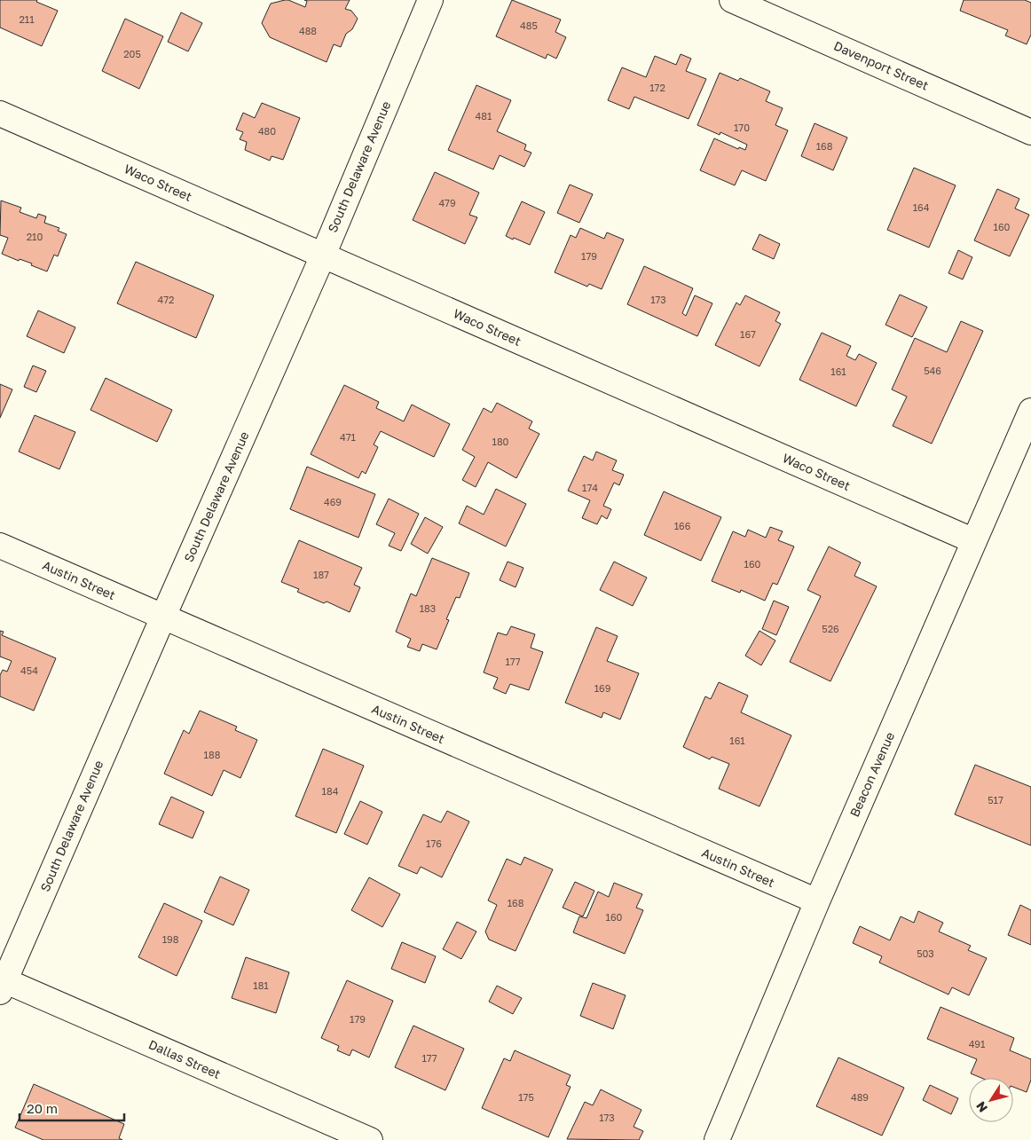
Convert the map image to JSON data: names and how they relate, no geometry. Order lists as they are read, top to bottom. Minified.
{"streets":{"street":["Davenport Street","South Delaware Avenue","Waco Street","Austin Street","Beacon Avenue","Dallas Street"]},"crossings":[["South Delaware Avenue","Waco Street"],["South Delaware Avenue","Austin Street"],["South Delaware Avenue","Dallas Street"],["Waco Street","Beacon Avenue"],["Austin Street","Beacon Avenue"]],"house_numbers":["211","485","488","205","172","481","170","480","168","479","164","160","210","179","472","173","167","546","161","471","180","174","469","166","160","187","183","526","177","454","169","161","188","184","517","176","168","160","198","503","181","179","491","177","175","489","173"],"scale_bar":"20 m","north":"bottom left"}
